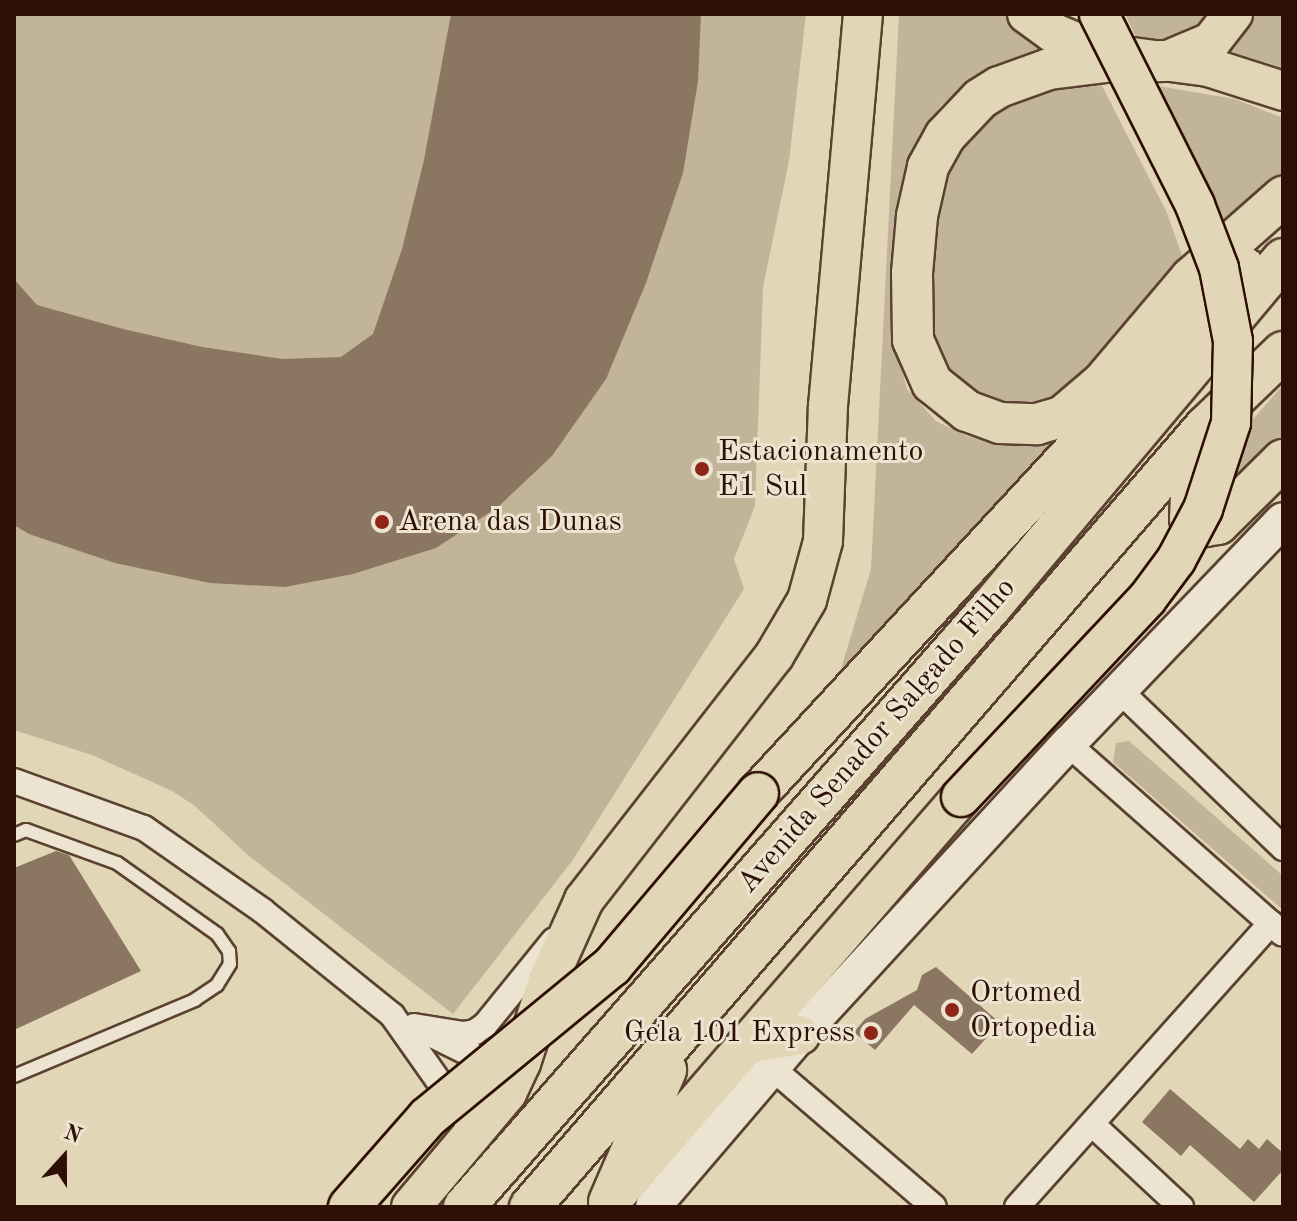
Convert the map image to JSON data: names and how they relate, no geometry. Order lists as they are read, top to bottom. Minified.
{"streets":{"highway":["Avenida Senador Salgado Filho"]},"places":["Estacionamento E1 Sul","Arena das Dunas","Ortomed Ortopedia","Gela 101 Express"],"north":"top"}
